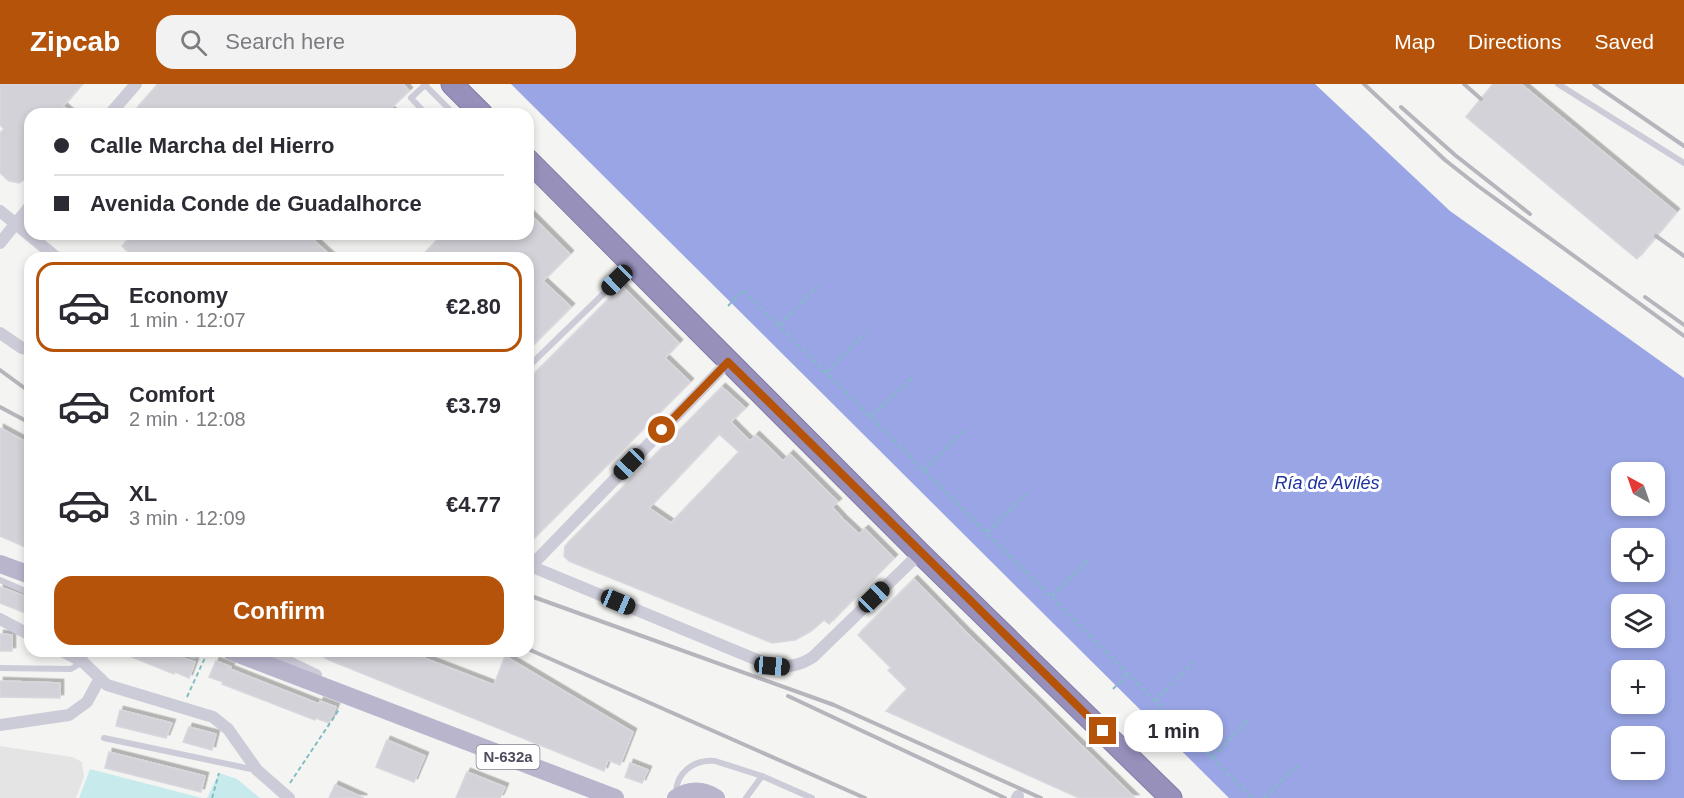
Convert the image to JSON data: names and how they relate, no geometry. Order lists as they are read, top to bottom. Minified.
{"streets":{"main road":["N-632a"]},"water":["Ría de Avilés"],"north":"top left","page":{"header":"Zipcab","search":"Search here","nav":["Map","Directions","Saved"],"banner":["Calle Marcha del Hierro","Avenida Conde de Guadalhorce"],"list":[{"name":"Economy","note":"1 min · 12:07","value":"€2.80"},{"name":"Comfort","note":"2 min · 12:08","value":"€3.79"},{"name":"XL","note":"3 min · 12:09","value":"€4.77"}],"map_buttons":["+","−"],"buttons":"Confirm","bubble":"1 min"}}
